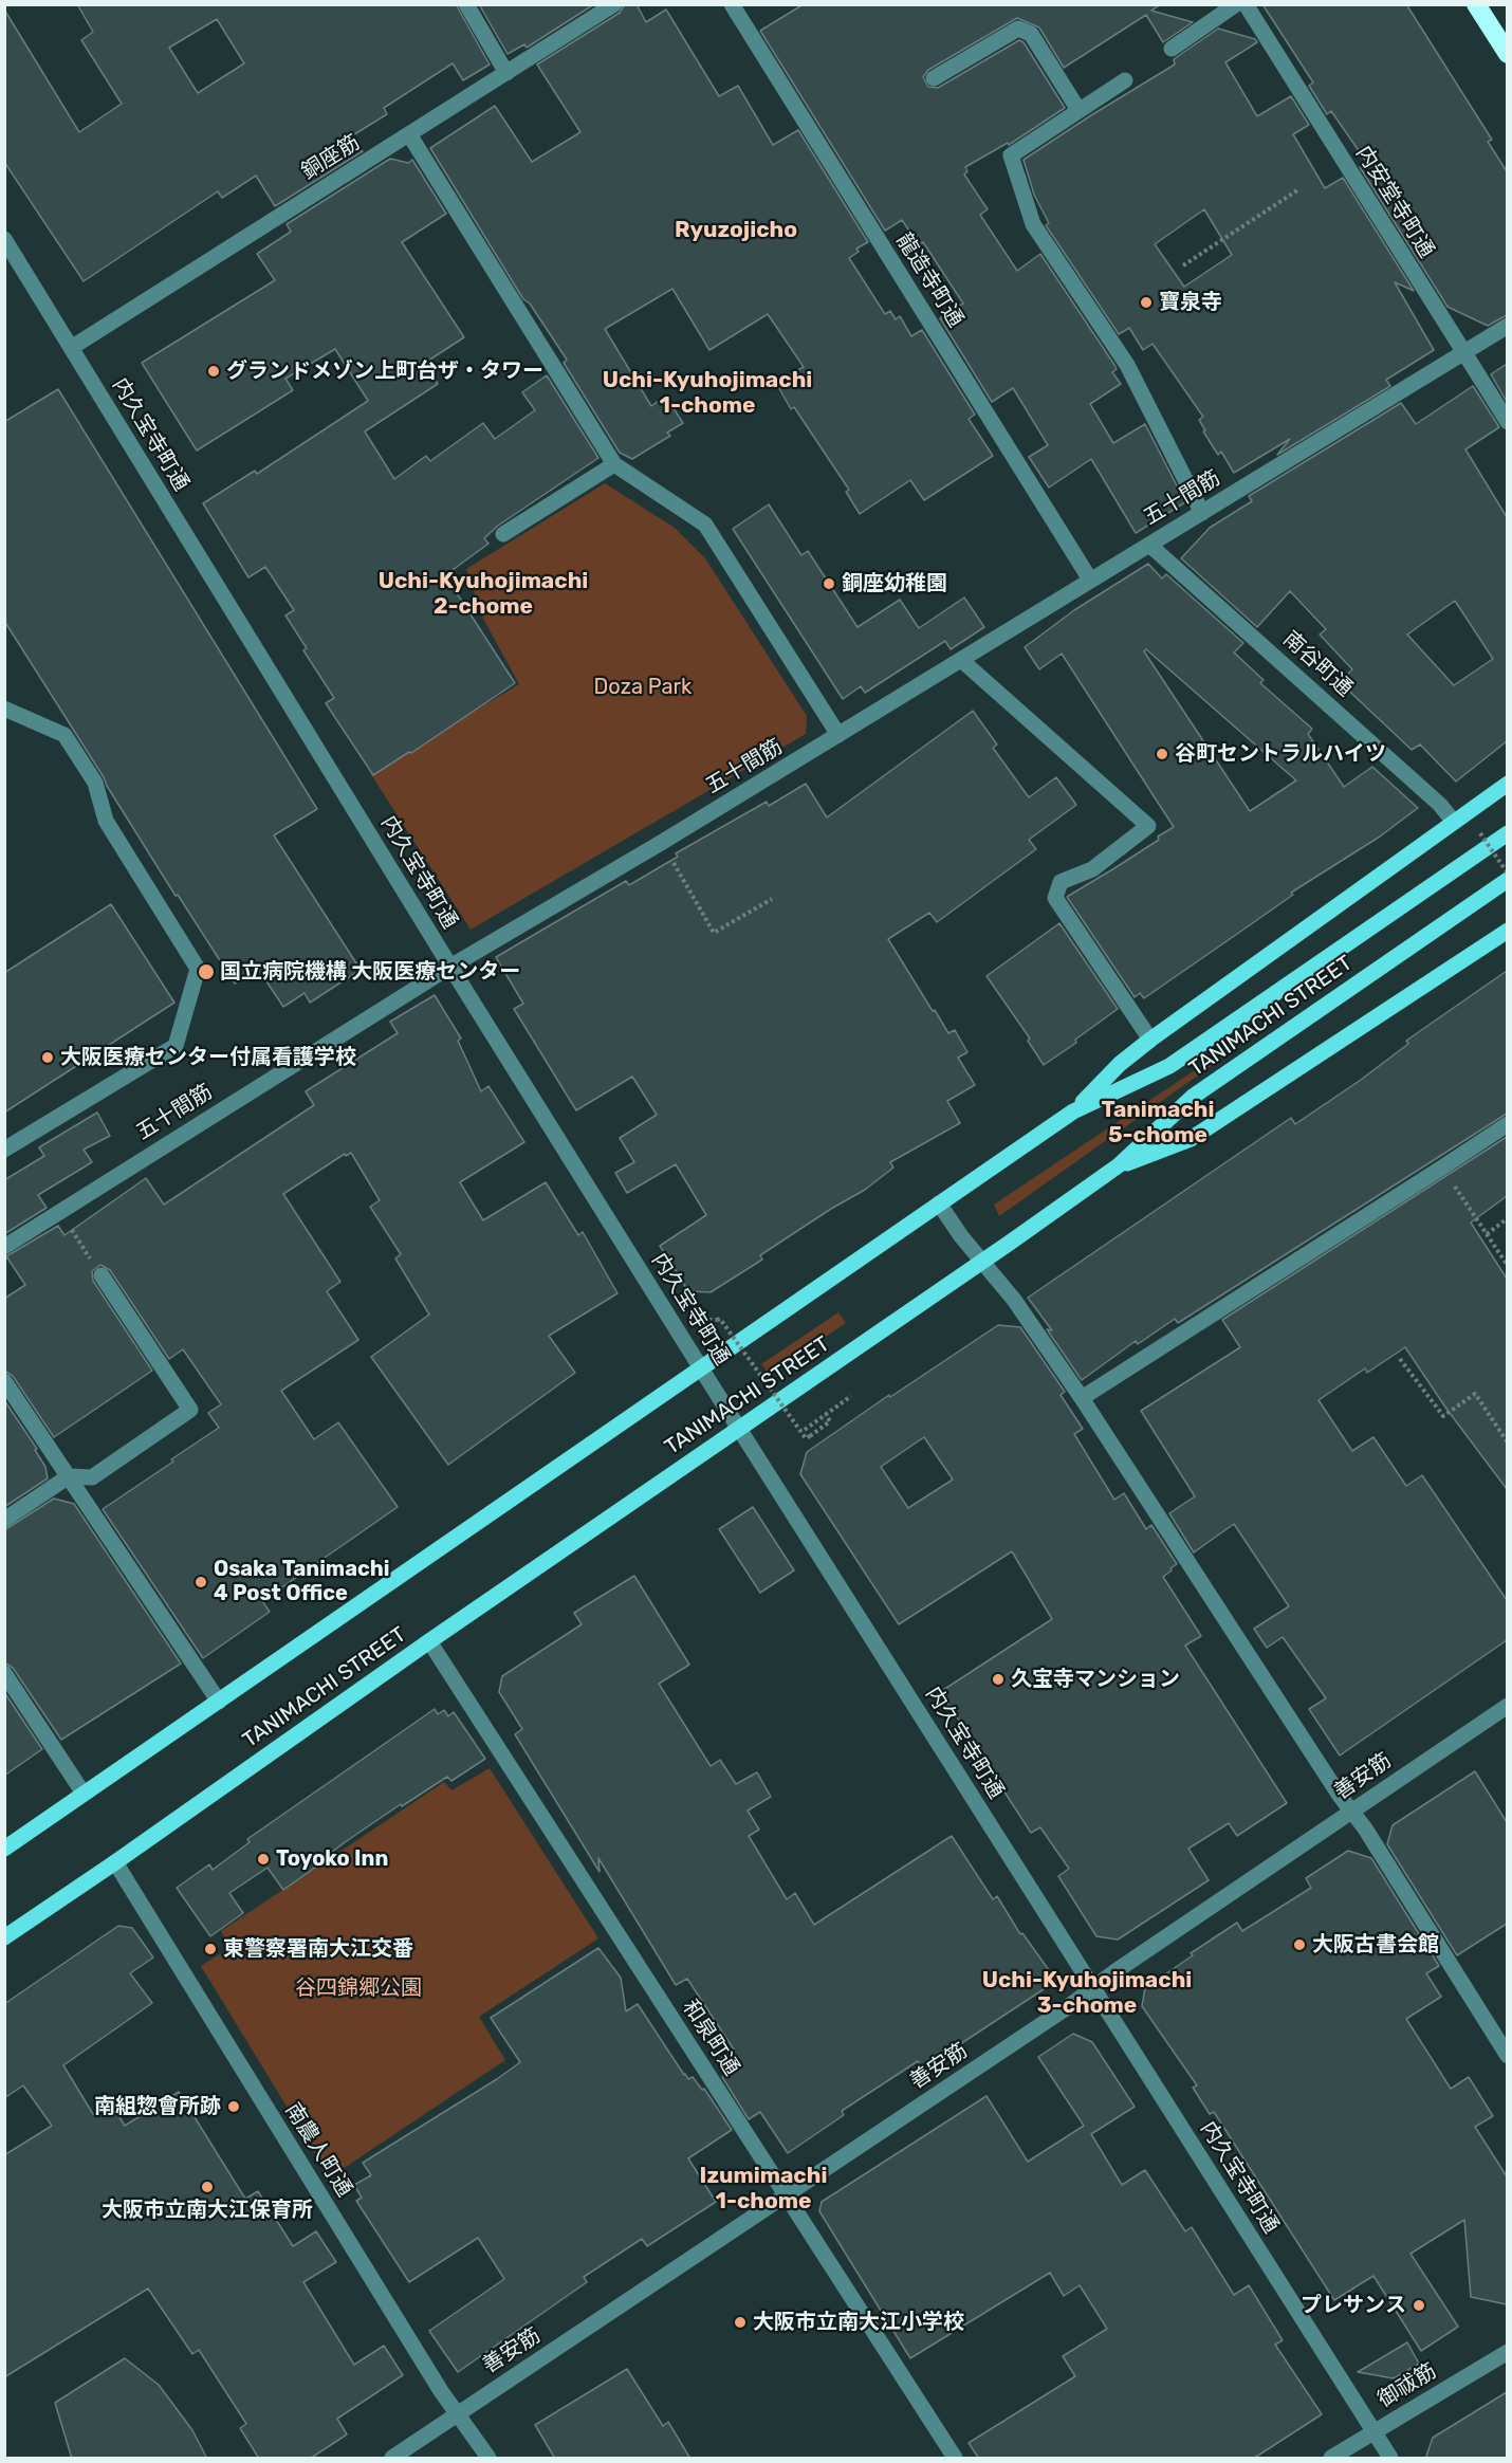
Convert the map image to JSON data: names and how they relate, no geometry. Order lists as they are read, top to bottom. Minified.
{"streets":{"main road":["TANIMACHI STREET"],"street":["銅座筋","内安堂寺町通","龍造寺町通","内久宝寺町通","五十間筋","南谷町通","善安筋","和泉町通","南農人町通","御祓筋"]},"crossings":[["銅座筋","内久宝寺町通"],["内安堂寺町通","五十間筋"],["龍造寺町通","五十間筋"],["内久宝寺町通","五十間筋"],["内久宝寺町通","TANIMACHI STREET"],["内久宝寺町通","善安筋"],["内久宝寺町通","御祓筋"],["五十間筋","南谷町通"],["TANIMACHI STREET","和泉町通"],["TANIMACHI STREET","南農人町通"],["善安筋","和泉町通"],["善安筋","南農人町通"]],"districts":["Ryuzojicho","Uchi-Kyuhojimachi 1-chome","Uchi-Kyuhojimachi 2-chome","Tanimachi 5-chome","Uchi-Kyuhojimachi 3-chome","Izumimachi 1-chome"],"parks":["Doza Park","谷四錦郷公園"],"places":["寶泉寺","グランドメゾン上町台ザ・タワー","銅座幼稚園","谷町セントラルハイツ","国立病院機構 大阪医療センター","大阪医療センター付属看護学校","Osaka Tanimachi 4 Post Office","久宝寺マンション","Toyoko Inn","大阪古書会館","東警察署南大江交番","南組惣會所跡","大阪市立南大江保育所","プレサンス","大阪市立南大江小学校"]}
